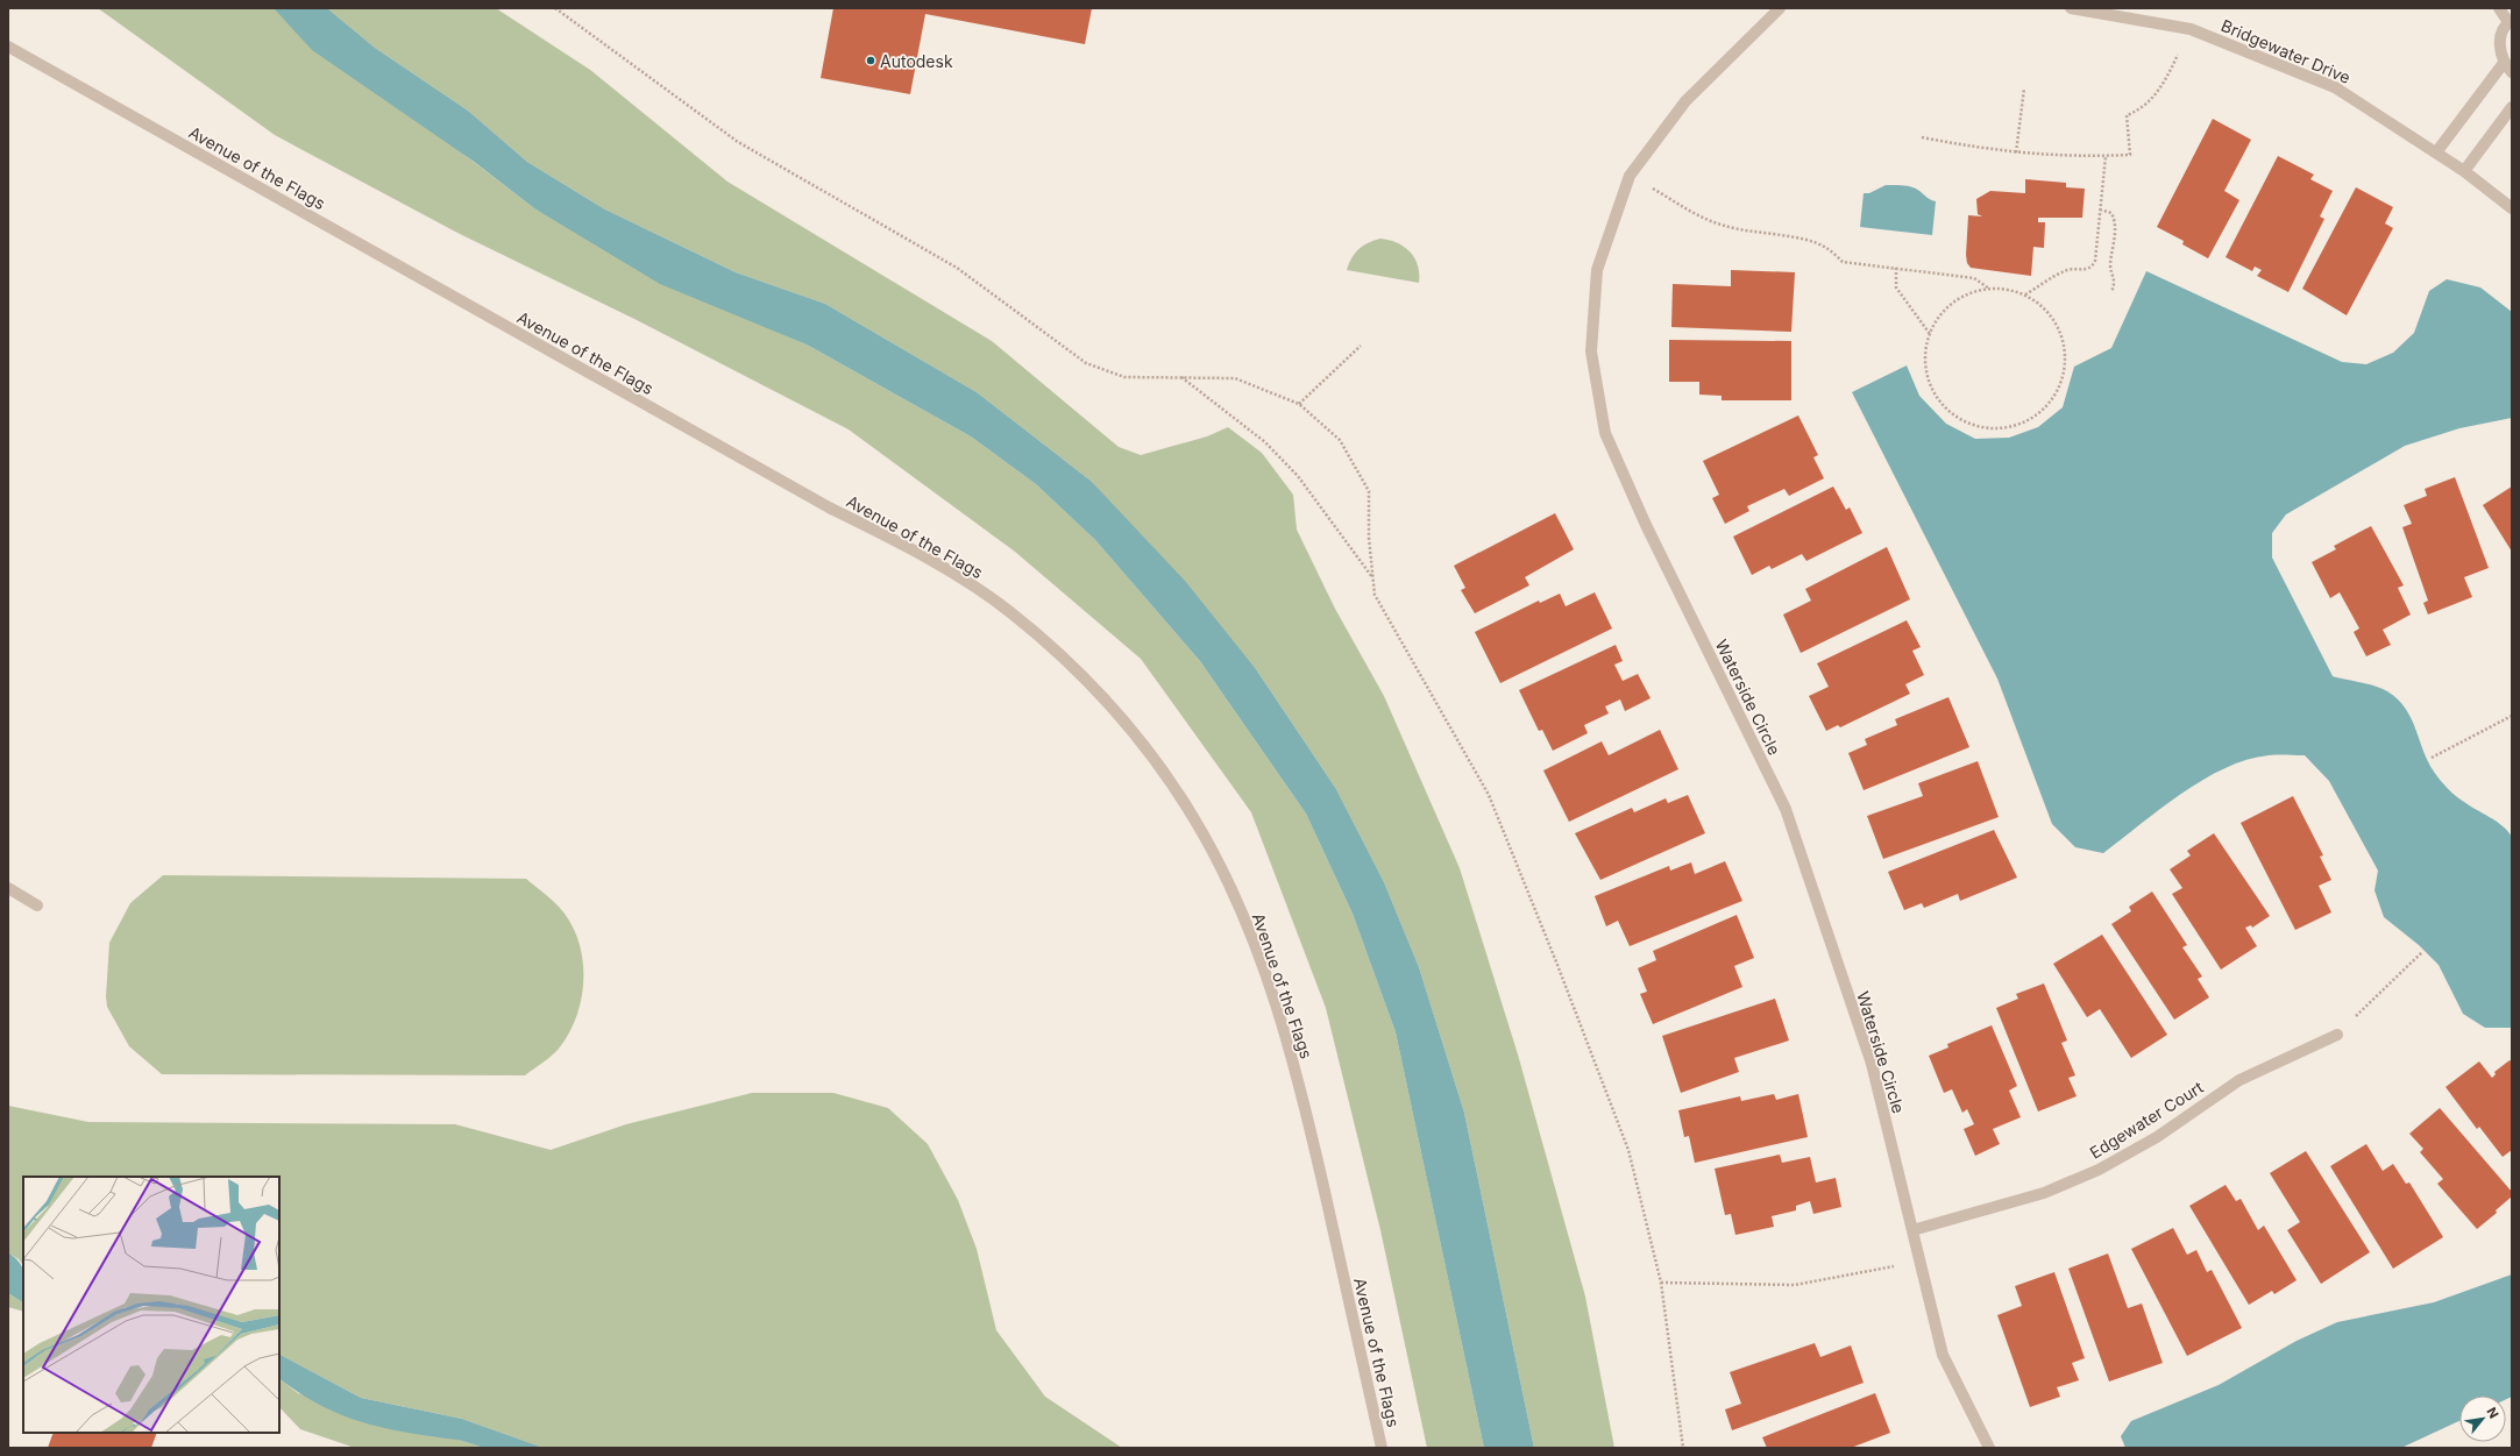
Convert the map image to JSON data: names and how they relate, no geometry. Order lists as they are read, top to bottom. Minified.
{"streets":{"street":["Bridgewater Drive","Avenue of the Flags","Waterside Circle","Edgewater Court"]},"crossings":[["Waterside Circle","Edgewater Court"]],"places":["Autodesk"],"north":"top right"}
